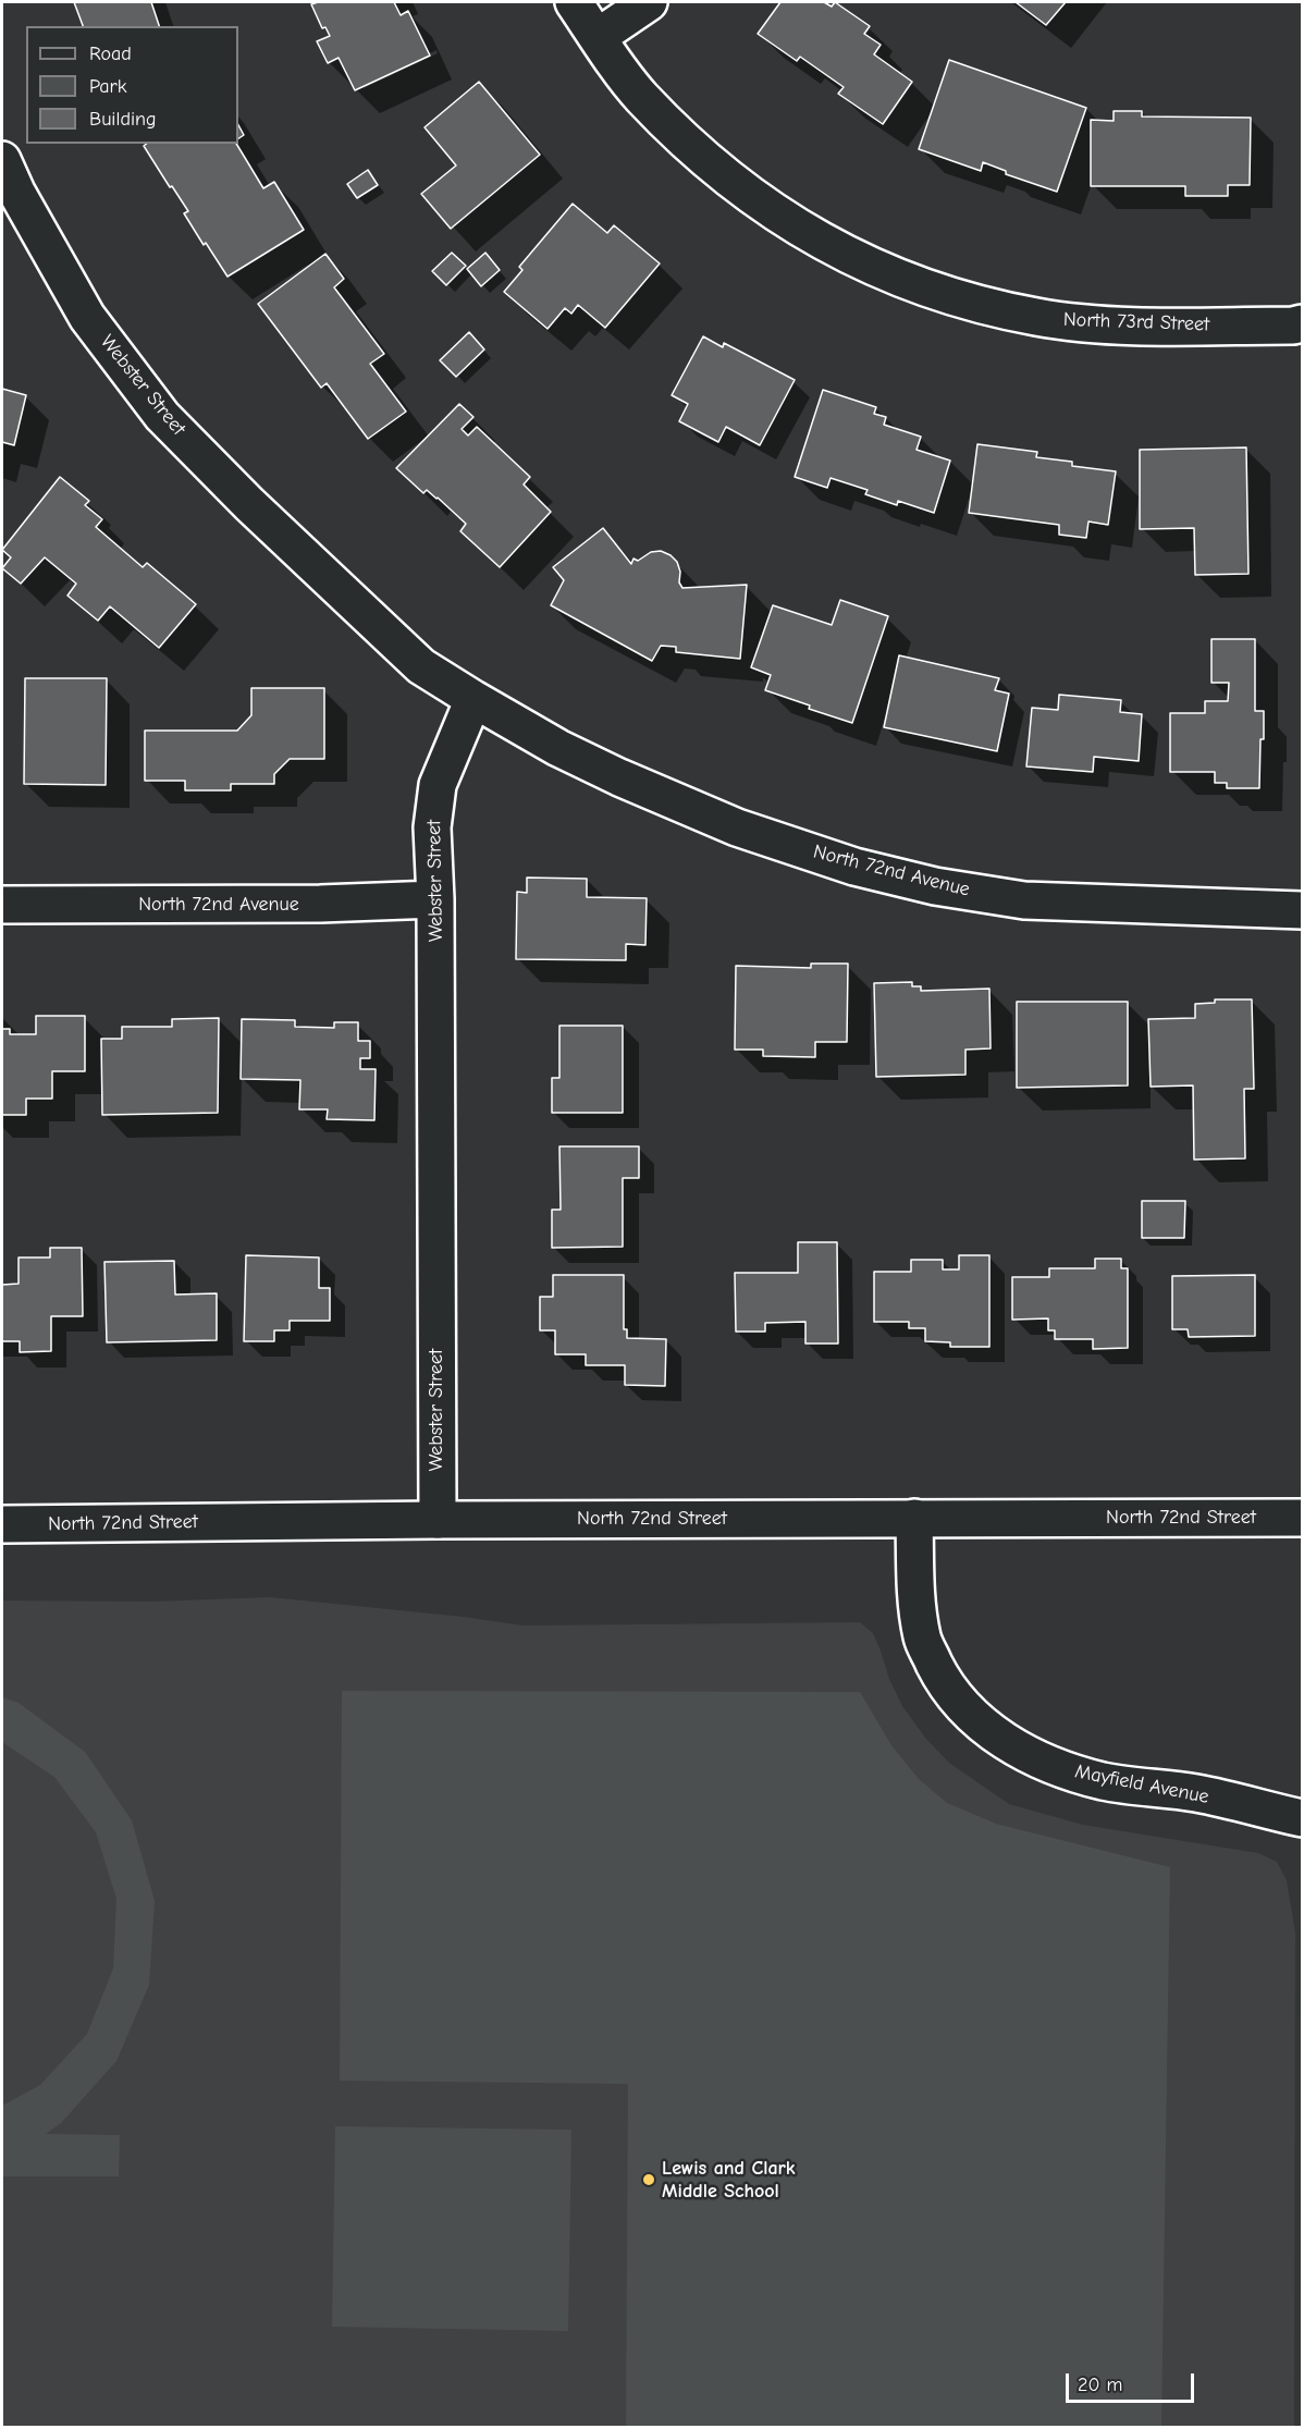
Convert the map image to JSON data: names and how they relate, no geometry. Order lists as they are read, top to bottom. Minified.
{"streets":{"street":["North 73rd Street","Webster Street","North 72nd Avenue","North 72nd Street","Mayfield Avenue"]},"crossings":[["Webster Street","North 72nd Avenue"],["Webster Street","North 72nd Street"],["North 72nd Street","Mayfield Avenue"]],"places":["Lewis and Clark Middle School"],"legend":["Road","Park","Building"],"scale_bar":"20 m"}
